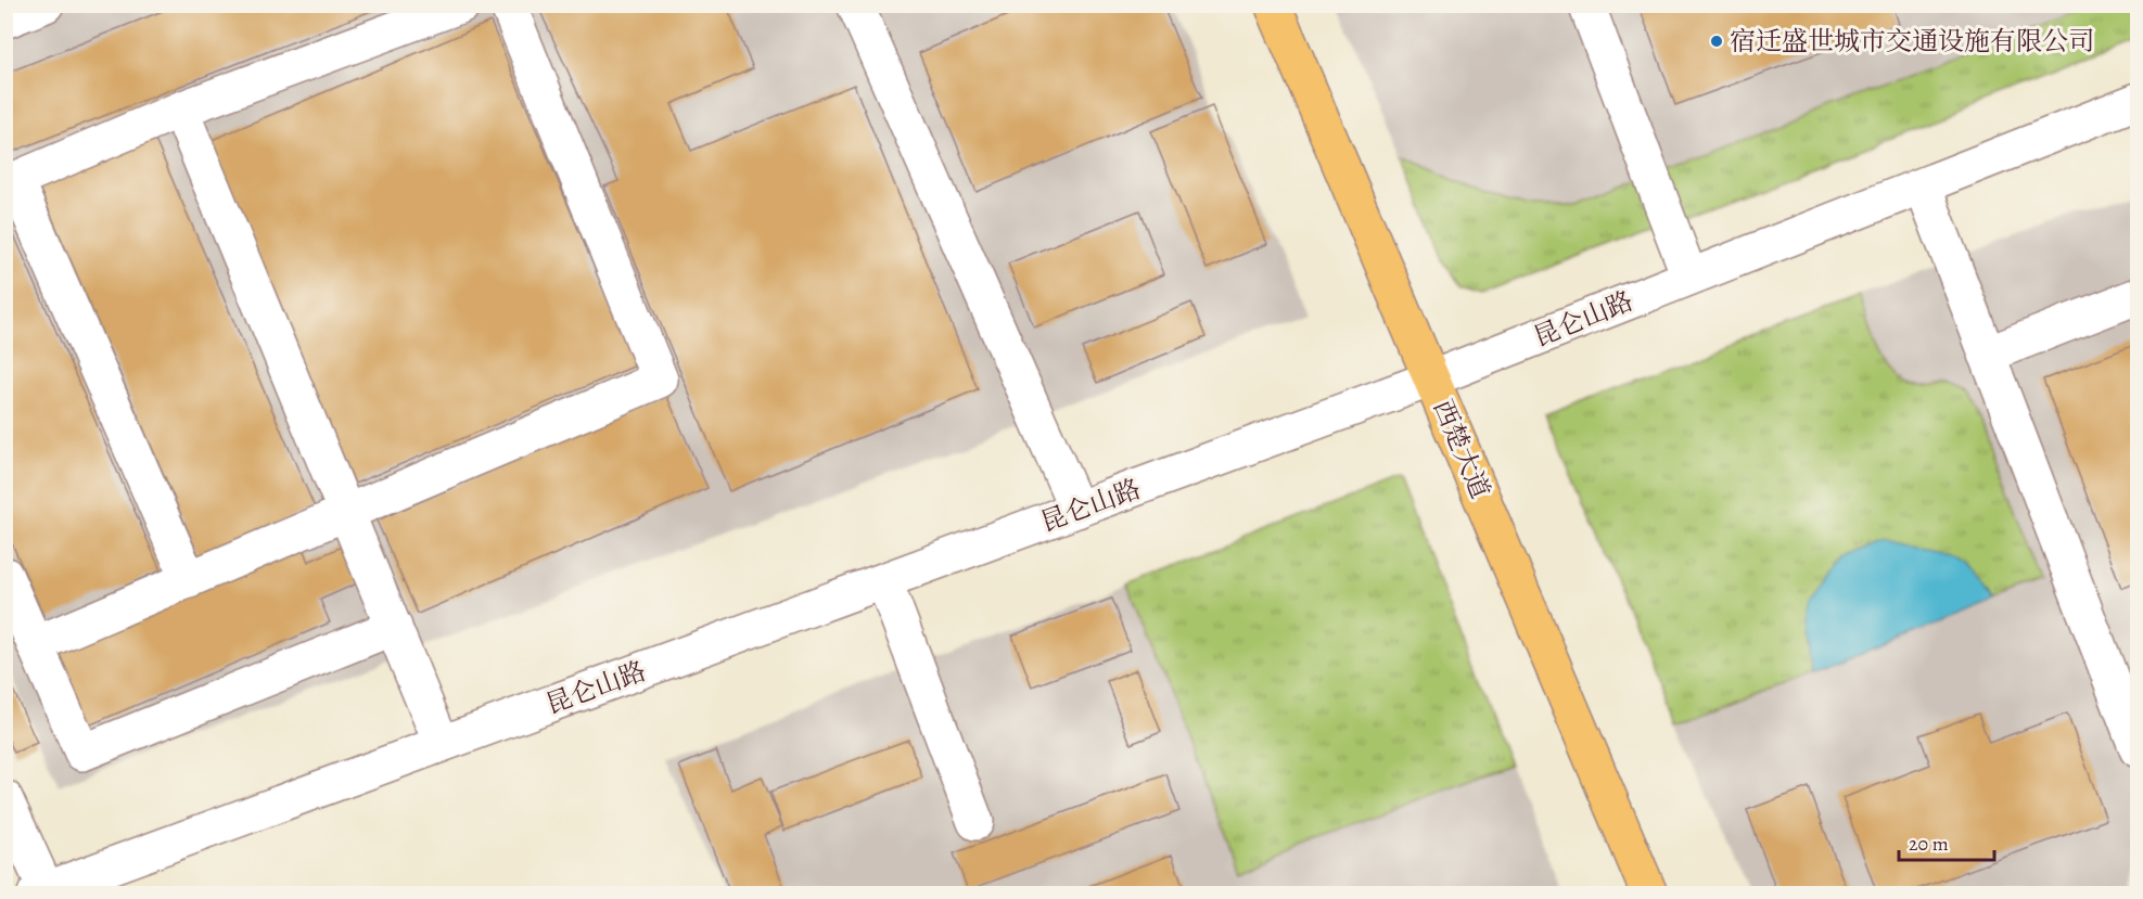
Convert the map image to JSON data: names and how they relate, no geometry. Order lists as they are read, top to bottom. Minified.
{"streets":{"main road":["西楚大道"],"street":["昆仑山路"]},"crossings":[["昆仑山路","西楚大道"]],"places":["宿迁盛世城市交通设施有限公司"],"scale_bar":"20 m"}
